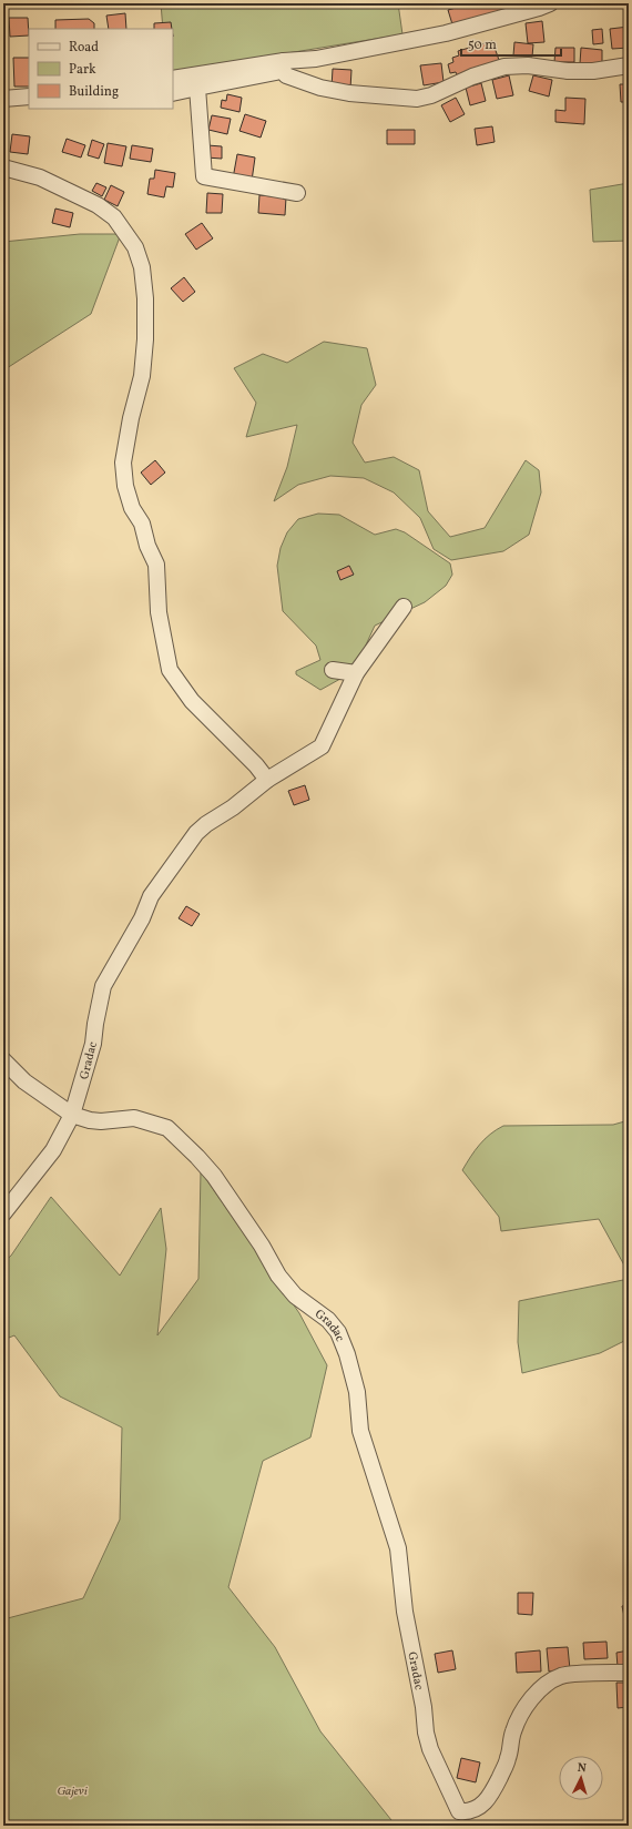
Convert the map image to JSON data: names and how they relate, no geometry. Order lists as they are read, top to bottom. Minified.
{"streets":{"street":["Gradac"]},"parks":["Gajevi"],"legend":["Road","Park","Building"],"scale_bar":"50 m","north":"top"}
